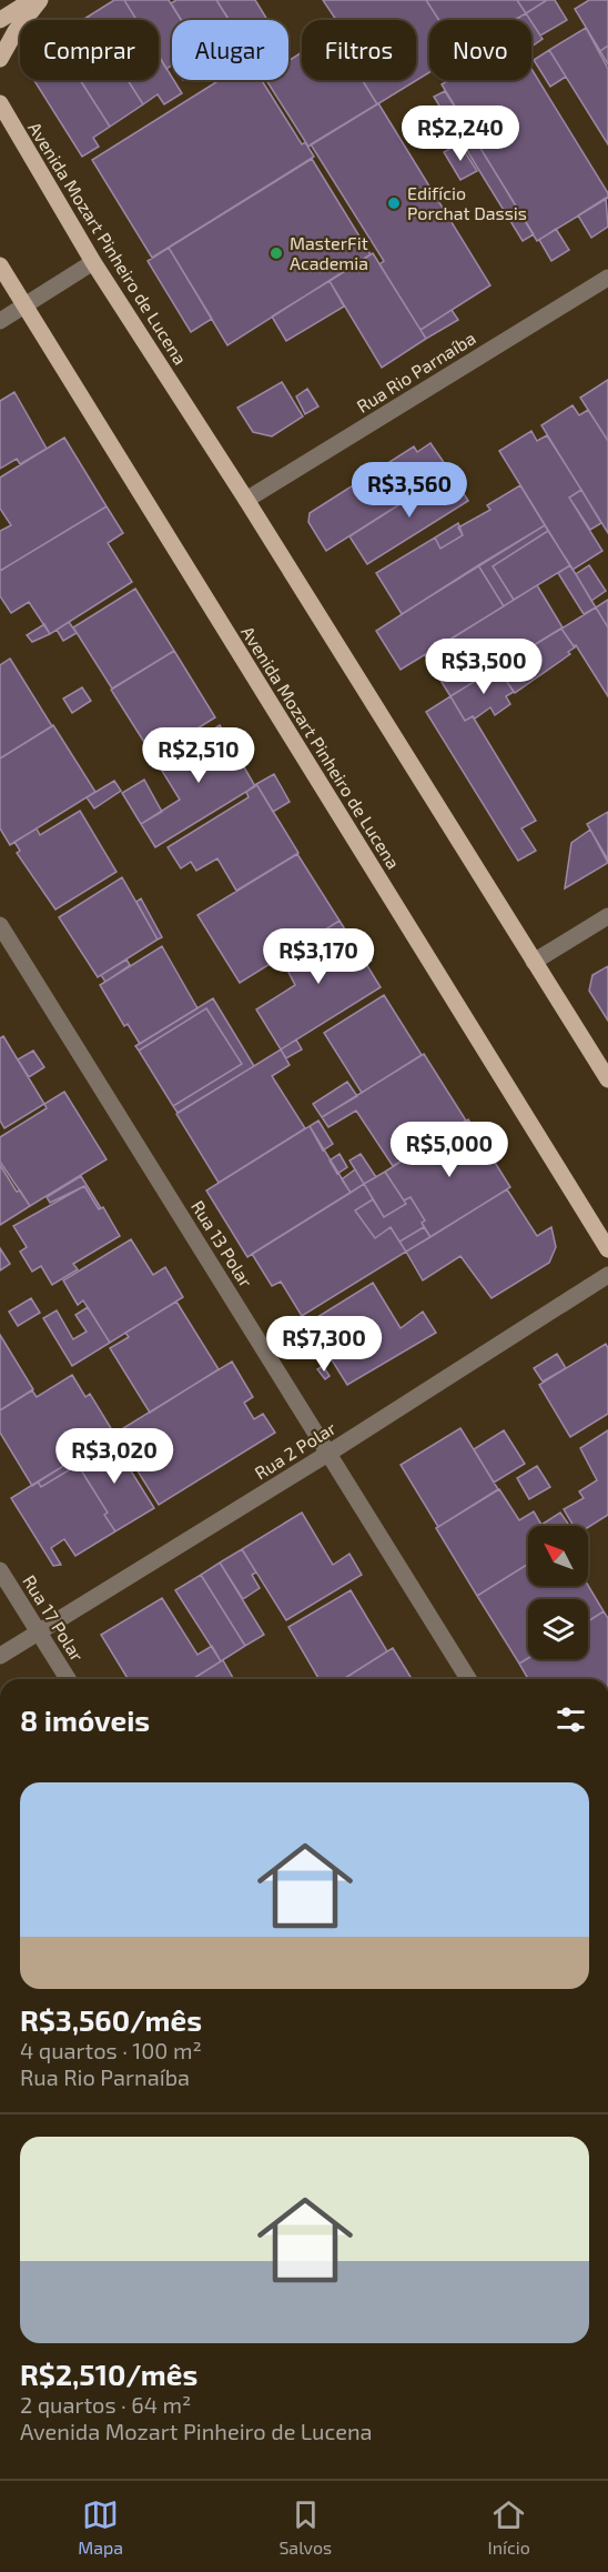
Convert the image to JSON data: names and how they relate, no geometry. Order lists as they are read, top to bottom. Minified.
{"streets":{"main road":["Avenida Mozart Pinheiro de Lucena"],"street":["Rua Rio Parnaíba","Rua 13 Polar","Rua 2 Polar","Rua 17 Polar"]},"crossings":[["Avenida Mozart Pinheiro de Lucena","Rua Rio Parnaíba"],["Rua 13 Polar","Rua 2 Polar"],["Rua 2 Polar","Rua 17 Polar"]],"places":["Edifício Porchat Dassis","MasterFit Academia"],"north":"top left","page":{"chip":["Comprar","Alugar","Filtros","Novo"],"price":["R$2,240","R$3,560","R$3,500","R$2,510","R$3,170","R$5,000","R$7,300","R$3,020"],"heading":"8 imóveis","list":[{"name":"R$3,560/mês","note":"4 quartos · 100 m² · Rua Rio Parnaíba"},{"name":"R$2,510/mês","note":"2 quartos · 64 m² · Avenida Mozart Pinheiro de Lucena"}],"tabs":["Mapa","Salvos","Início"]}}
